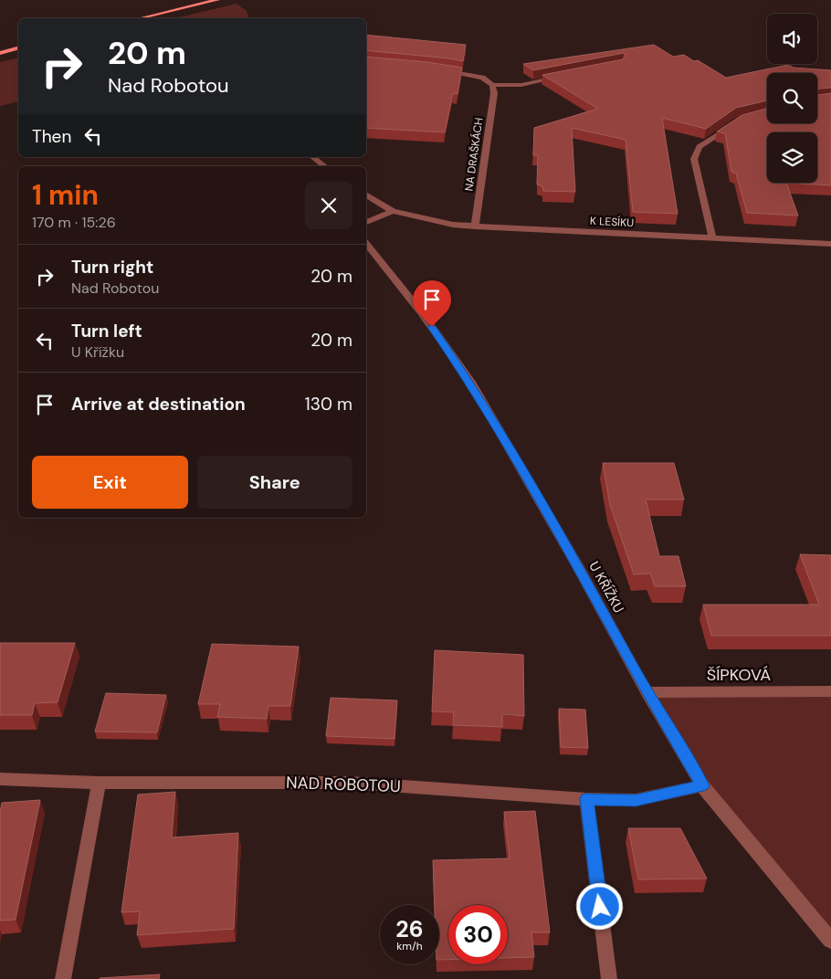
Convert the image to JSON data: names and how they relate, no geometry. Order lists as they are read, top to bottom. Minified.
{"streets":{"street":["NA DRAŠKÁCH","K LESÍKU","U KŘÍŽKU","ŠÍPKOVÁ","NAD ROBOTOU"]},"crossings":[["NA DRAŠKÁCH","K LESÍKU"],["U KŘÍŽKU","ŠÍPKOVÁ"],["U KŘÍŽKU","NAD ROBOTOU"]],"page":{"turn":["20 m","Nad Robotou"],"then":"Then","heading":["1 min","170 m · 15:26"],"list":[{"name":"Turn right","note":"Nad Robotou","value":"20 m"},{"name":"Turn left","note":"U Křížku","value":"20 m"},{"name":"Arrive at destination","value":"130 m"}],"buttons":["Exit","Share"],"speed":"26 km/h","limit":"30"}}
